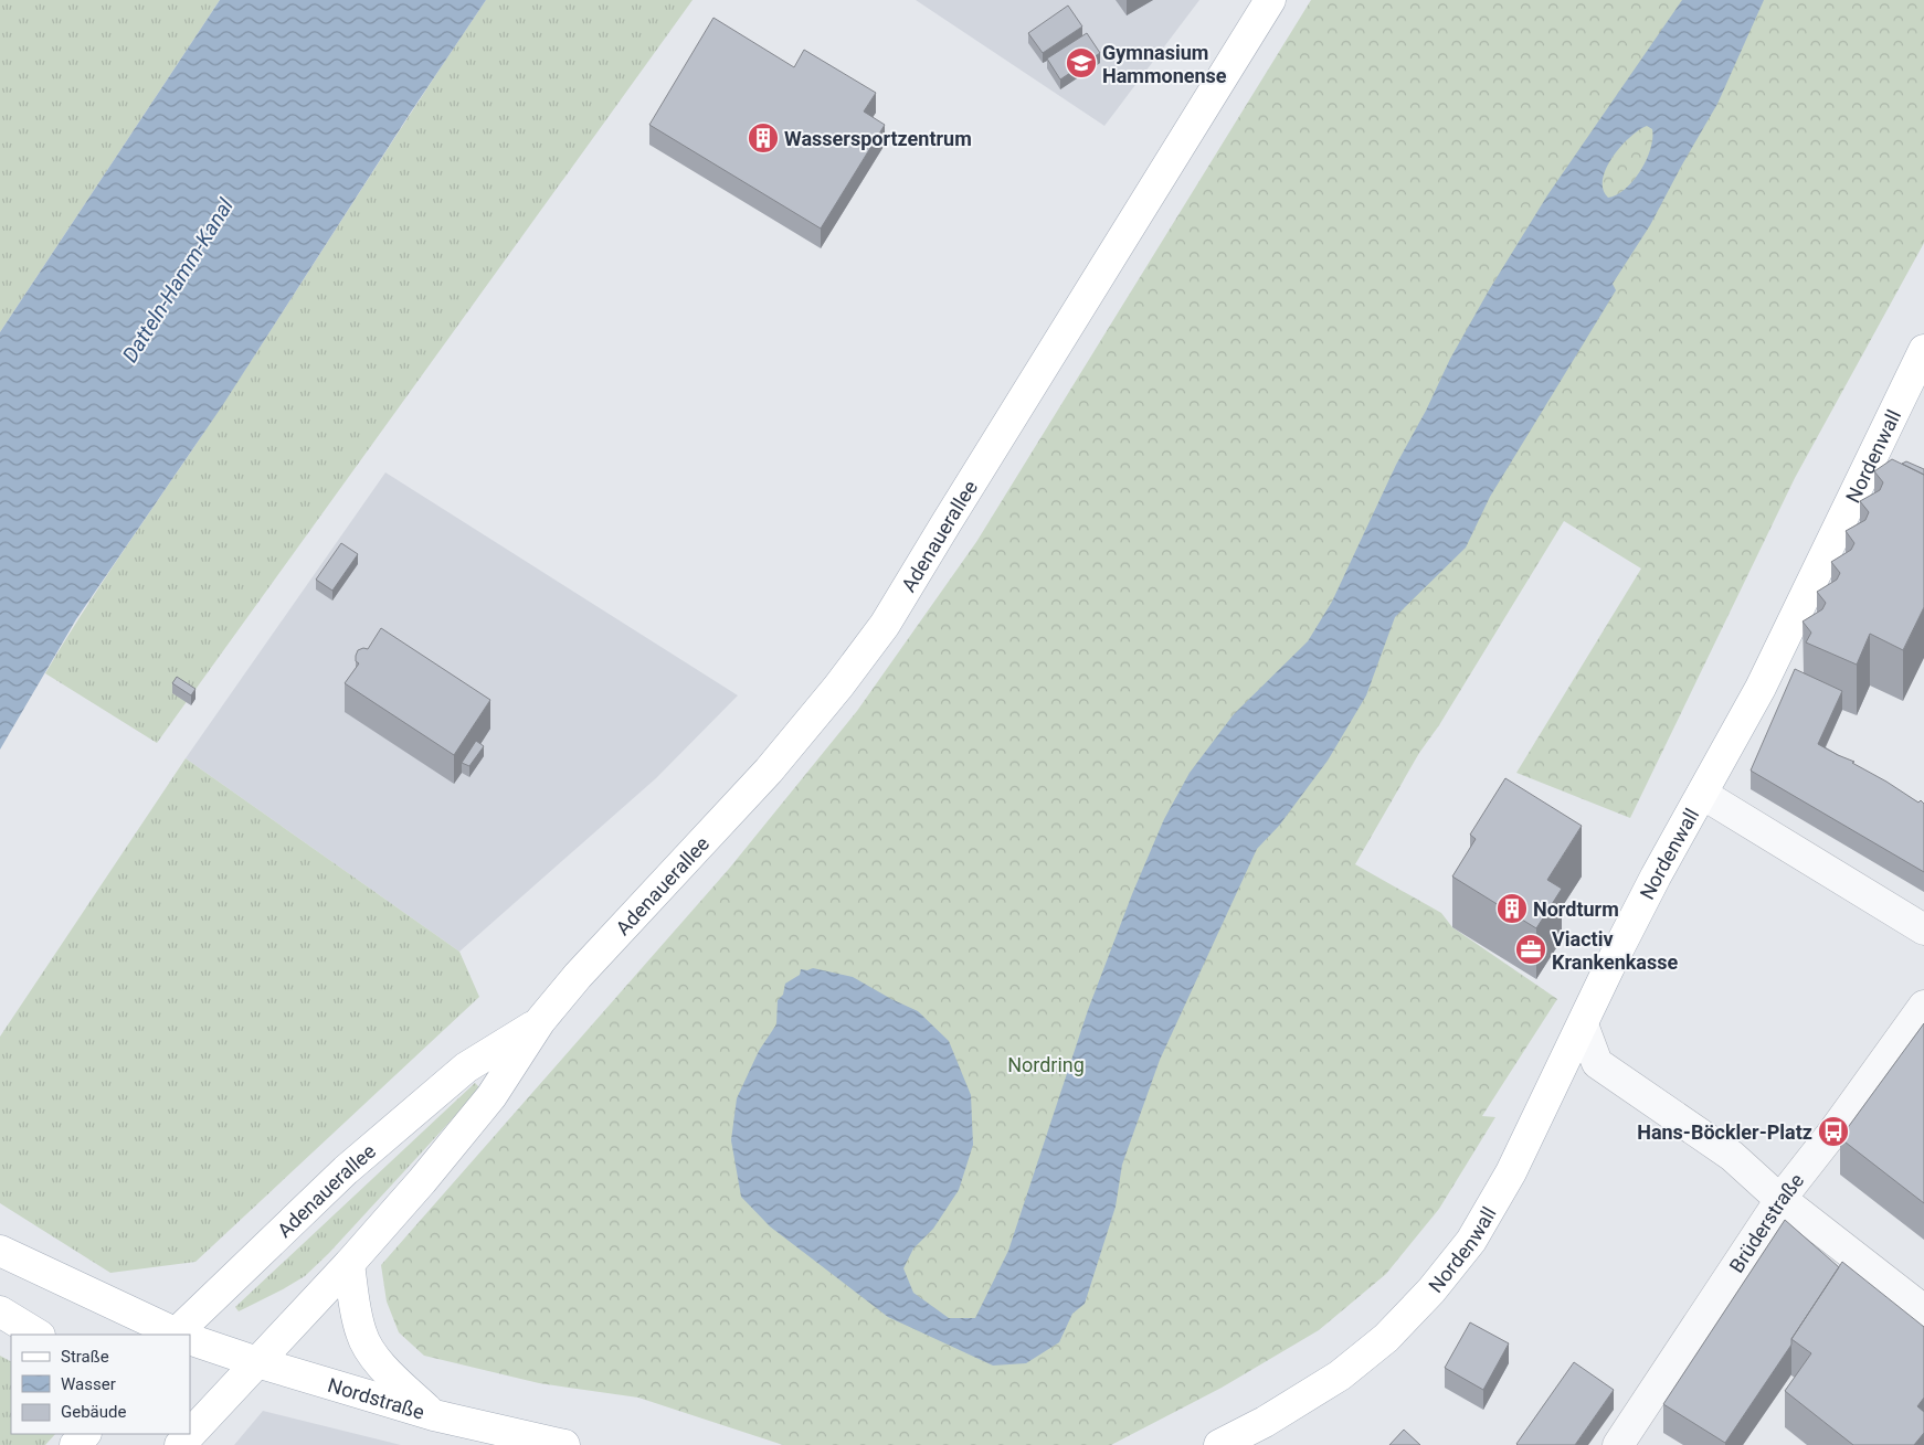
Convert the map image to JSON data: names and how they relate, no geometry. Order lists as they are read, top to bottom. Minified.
{"streets":{"main road":["Nordenwall","Adenauerallee","Nordstraße"],"street":["Brüderstraße"]},"crossings":[["Adenauerallee","Nordstraße"]],"water":["Datteln-Hamm-Kanal"],"parks":["Nordring"],"places":{"school or university":["Gymnasium Hammonense"],"building":["Wassersportzentrum","Nordturm"],"office":["Viactiv Krankenkasse"],"bus stop":["Hans-Böckler-Platz"]},"legend":["Straße","Wasser","Gebäude"]}
